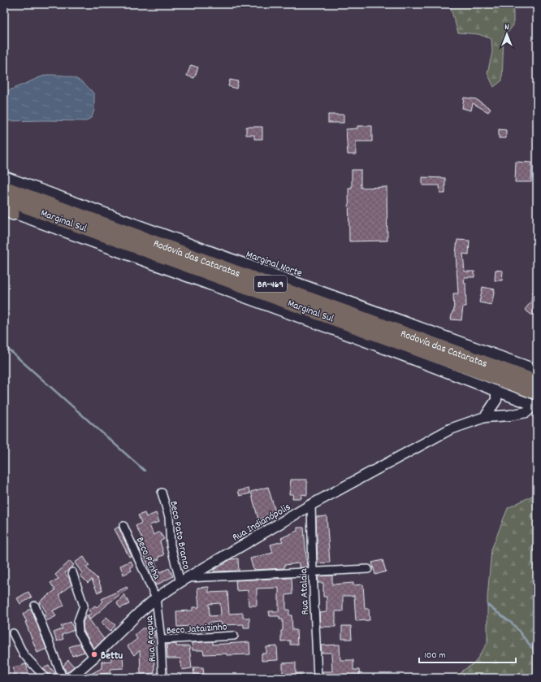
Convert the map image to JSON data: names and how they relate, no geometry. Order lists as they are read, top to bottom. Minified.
{"streets":{"highway":["Rodovía das Cataratas","BR-469"],"street":["Marginal Sul","Marginal Norte","Rua Indianópolis","Beco Pato Branco","Beco Penha","Rua Atalaia","Beco Jataizinho","Rua Arapua"]},"crossings":[["Marginal Sul","Rodovía das Cataratas"],["Marginal Sul","Rua Indianópolis"],["Rodovía das Cataratas","Rua Indianópolis"],["Rua Indianópolis","Beco Pato Branco"],["Rua Indianópolis","Beco Penha"],["Rua Indianópolis","Rua Atalaia"],["Rua Indianópolis","Rua Arapua"],["Beco Penha","Rua Arapua"],["Beco Jataizinho","Rua Arapua"]],"places":["Bettu"],"scale_bar":"100 m","north":"top"}
